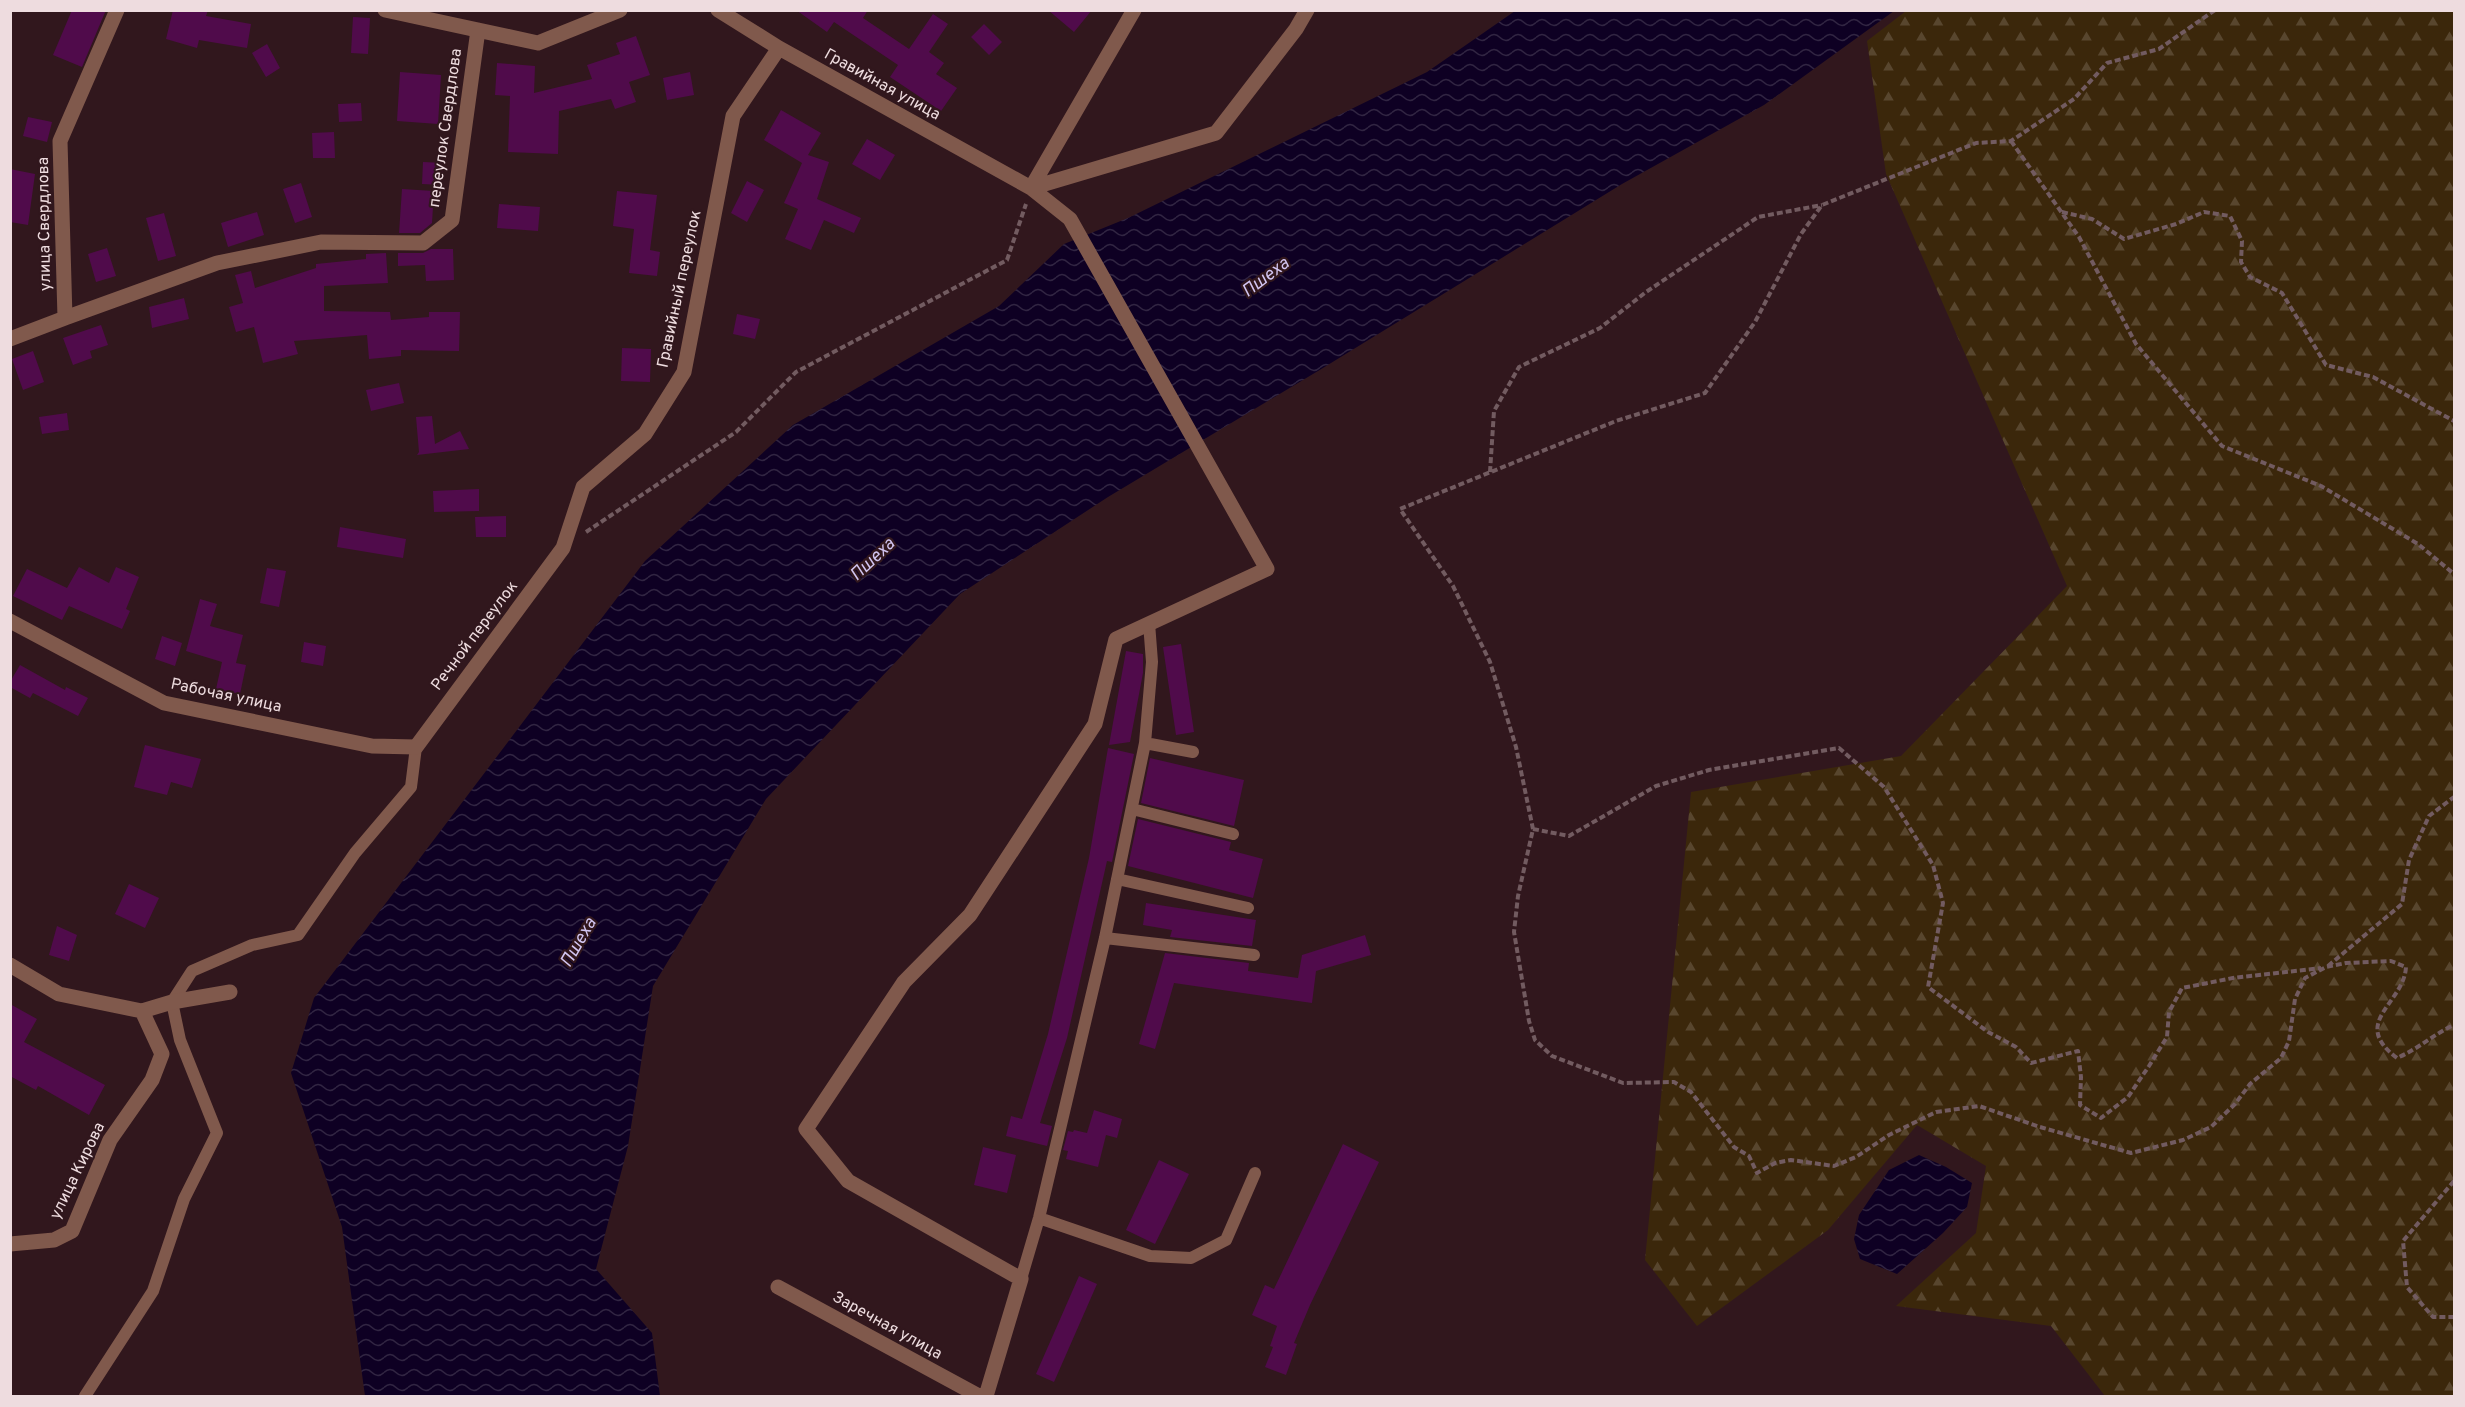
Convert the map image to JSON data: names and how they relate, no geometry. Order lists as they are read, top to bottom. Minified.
{"streets":{"street":["Гравийная улица","переулок Свердлова","улица Свердлова","Гравийный переулок","Речной переулок","Рабочая улица","улица Кирова","Заречная улица"]},"crossings":[["Гравийная улица","Гравийный переулок"],["переулок Свердлова","улица Свердлова"],["Гравийный переулок","Речной переулок"],["Речной переулок","Рабочая улица"]],"water":["Пшеха"]}
